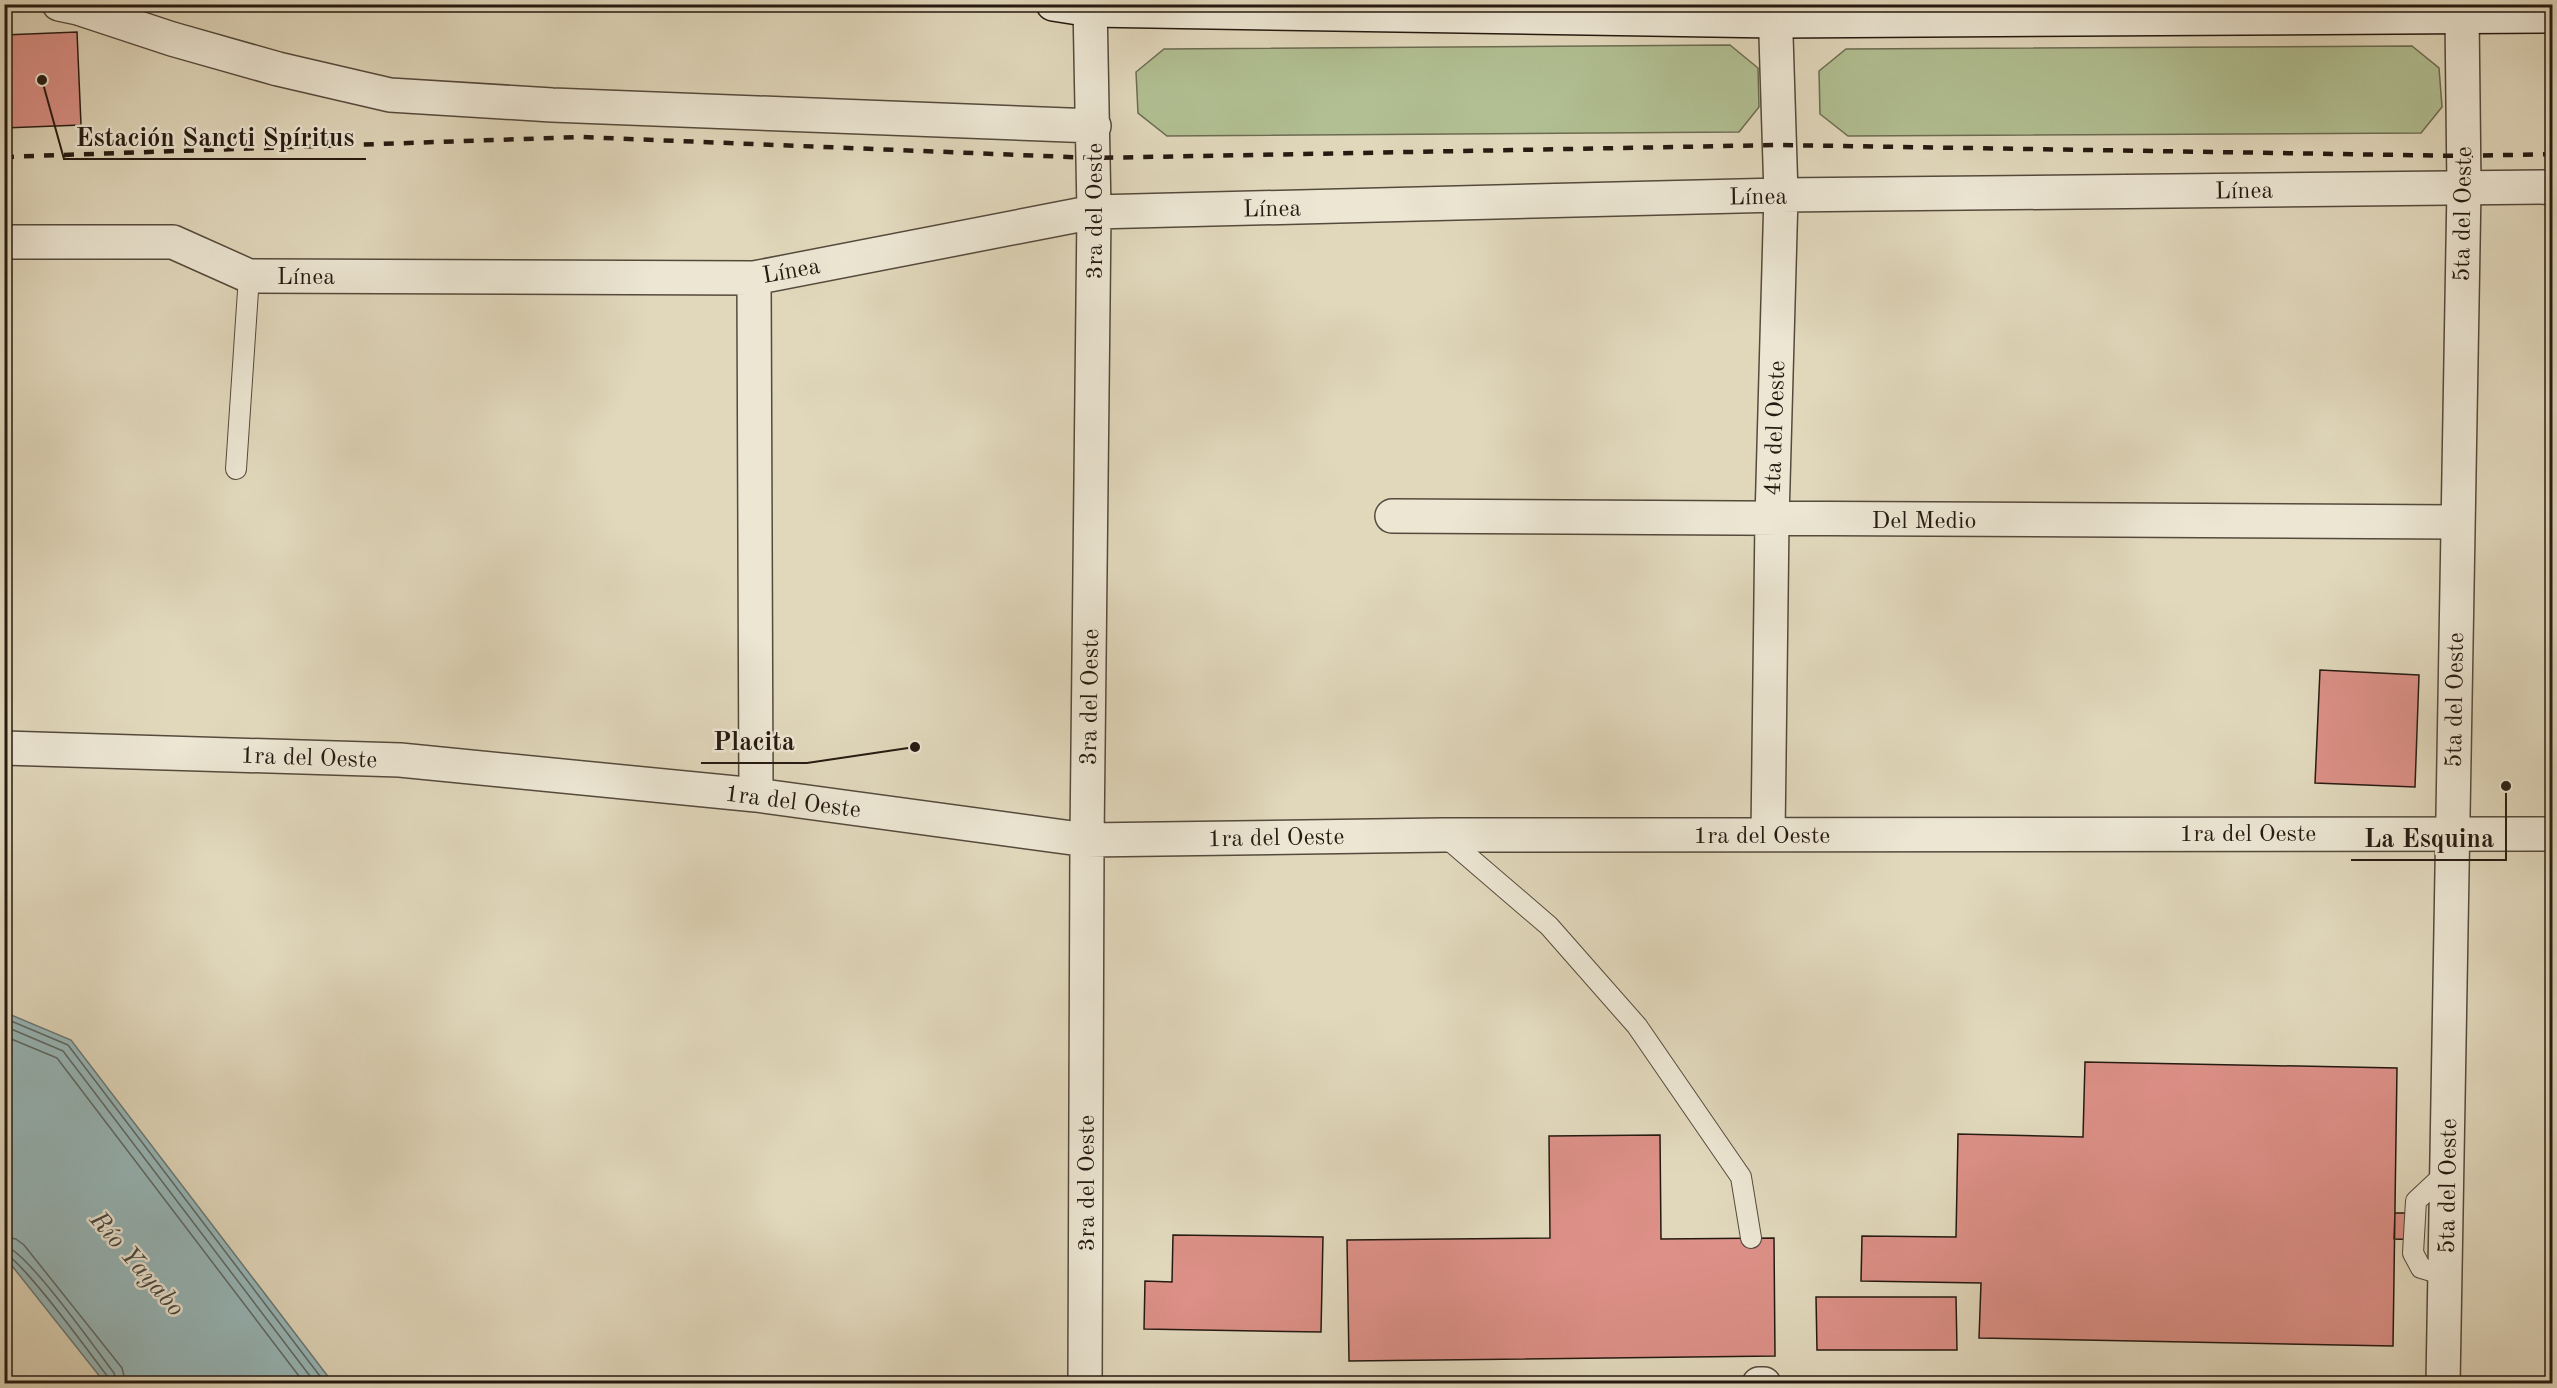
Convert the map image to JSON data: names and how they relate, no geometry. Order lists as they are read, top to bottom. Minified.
{"streets":{"street":["Línea","3ra del Oeste","5ta del Oeste","4ta del Oeste","Del Medio","1ra del Oeste"]},"crossings":[["Línea","3ra del Oeste"],["Línea","5ta del Oeste"],["Línea","4ta del Oeste"],["3ra del Oeste","1ra del Oeste"],["5ta del Oeste","Del Medio"],["5ta del Oeste","1ra del Oeste"],["4ta del Oeste","Del Medio"],["4ta del Oeste","1ra del Oeste"]],"water":["Río Yayabo"],"places":["Estación Sancti Spíritus","Placita","La Esquina"]}
